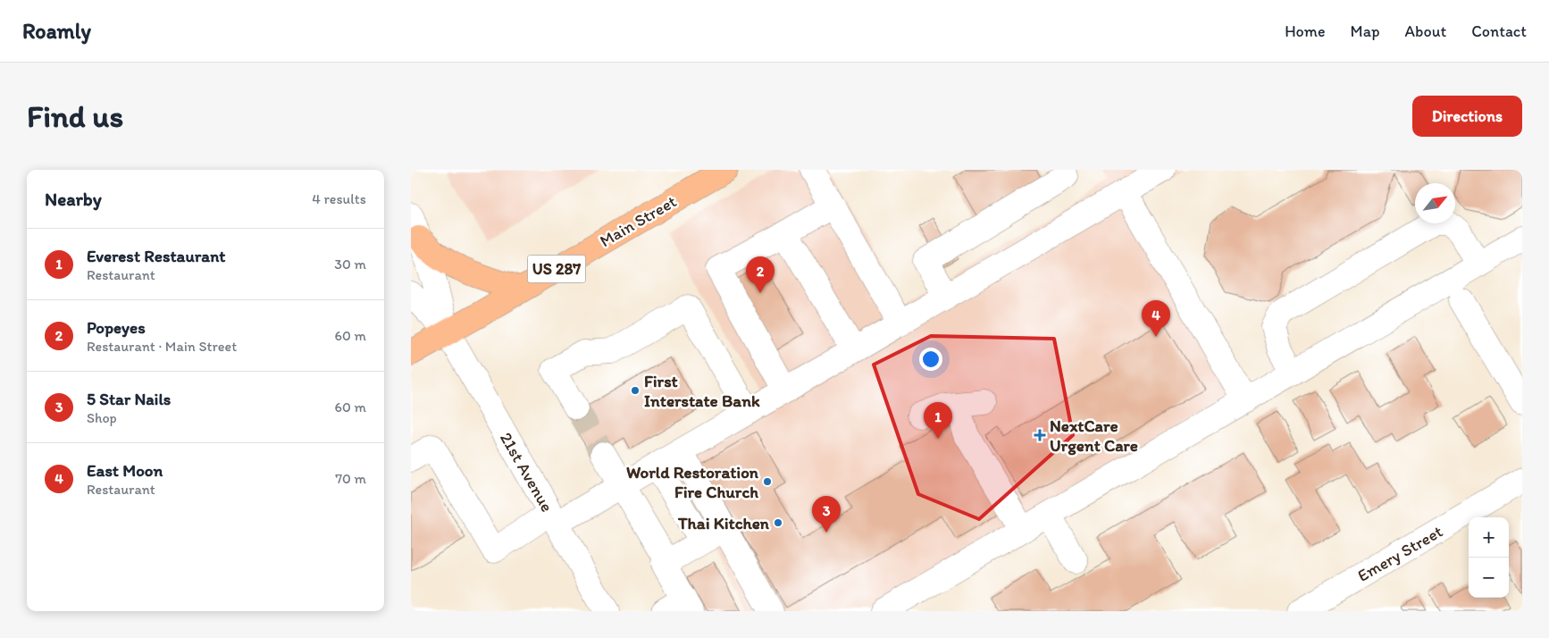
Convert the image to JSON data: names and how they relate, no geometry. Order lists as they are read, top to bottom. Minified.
{"streets":{"highway":["Main Street","US 287"],"street":["21st Avenue","Emery Street"]},"crossings":[["Main Street","21st Avenue"]],"places":{"other":["First Interstate Bank","World Restoration Fire Church","Thai Kitchen"],"health":["NextCare Urgent Care"]},"north":"top right","page":{"header":"Roamly","nav":["Home","Map","About","Contact"],"buttons":"Directions","title":"Find us","heading":["Nearby","4 results"],"list":[{"mark":"1","name":"Everest Restaurant","note":"Restaurant","value":"30 m"},{"mark":"2","name":"Popeyes","note":"Restaurant · Main Street","value":"60 m"},{"mark":"3","name":"5 Star Nails","note":"Shop","value":"60 m"},{"mark":"4","name":"East Moon","note":"Restaurant","value":"70 m"}],"pins":["2","4","1","3"],"map_buttons":["+","−"]}}
